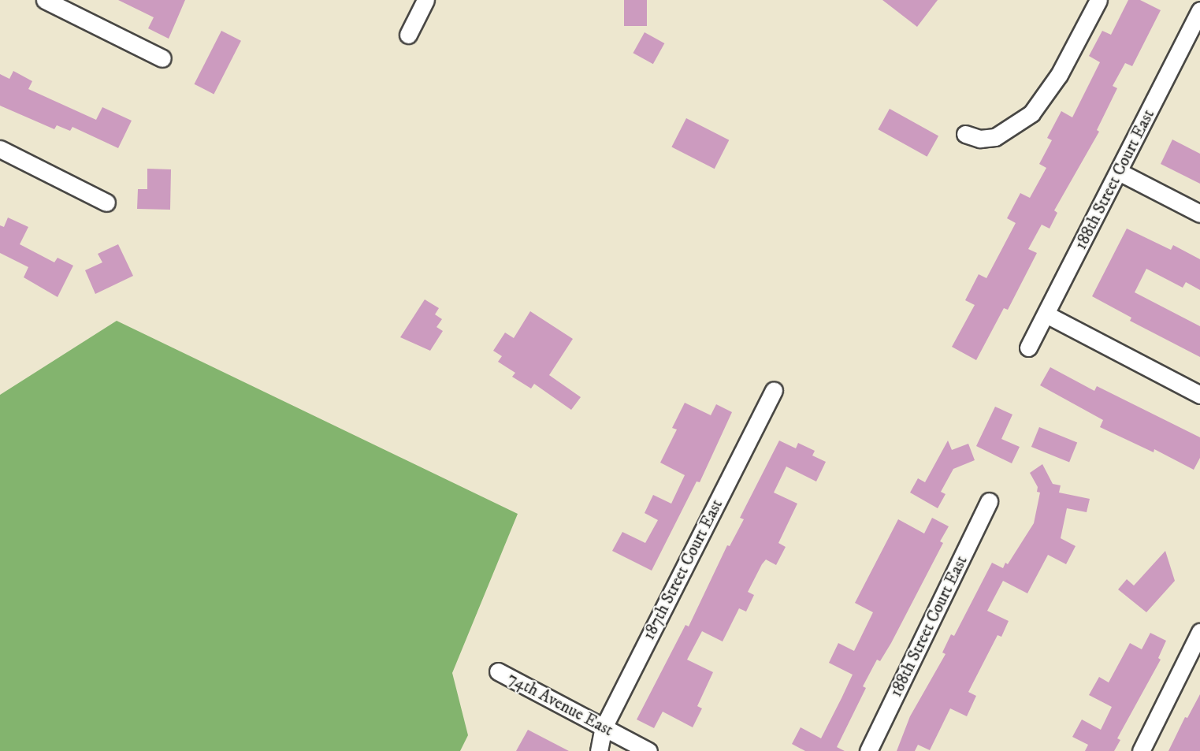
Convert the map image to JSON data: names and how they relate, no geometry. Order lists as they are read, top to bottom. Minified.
{"streets":{"street":["188th Street Court East","187th Street Court East","74th Avenue East"]},"crossings":[["187th Street Court East","74th Avenue East"]]}
